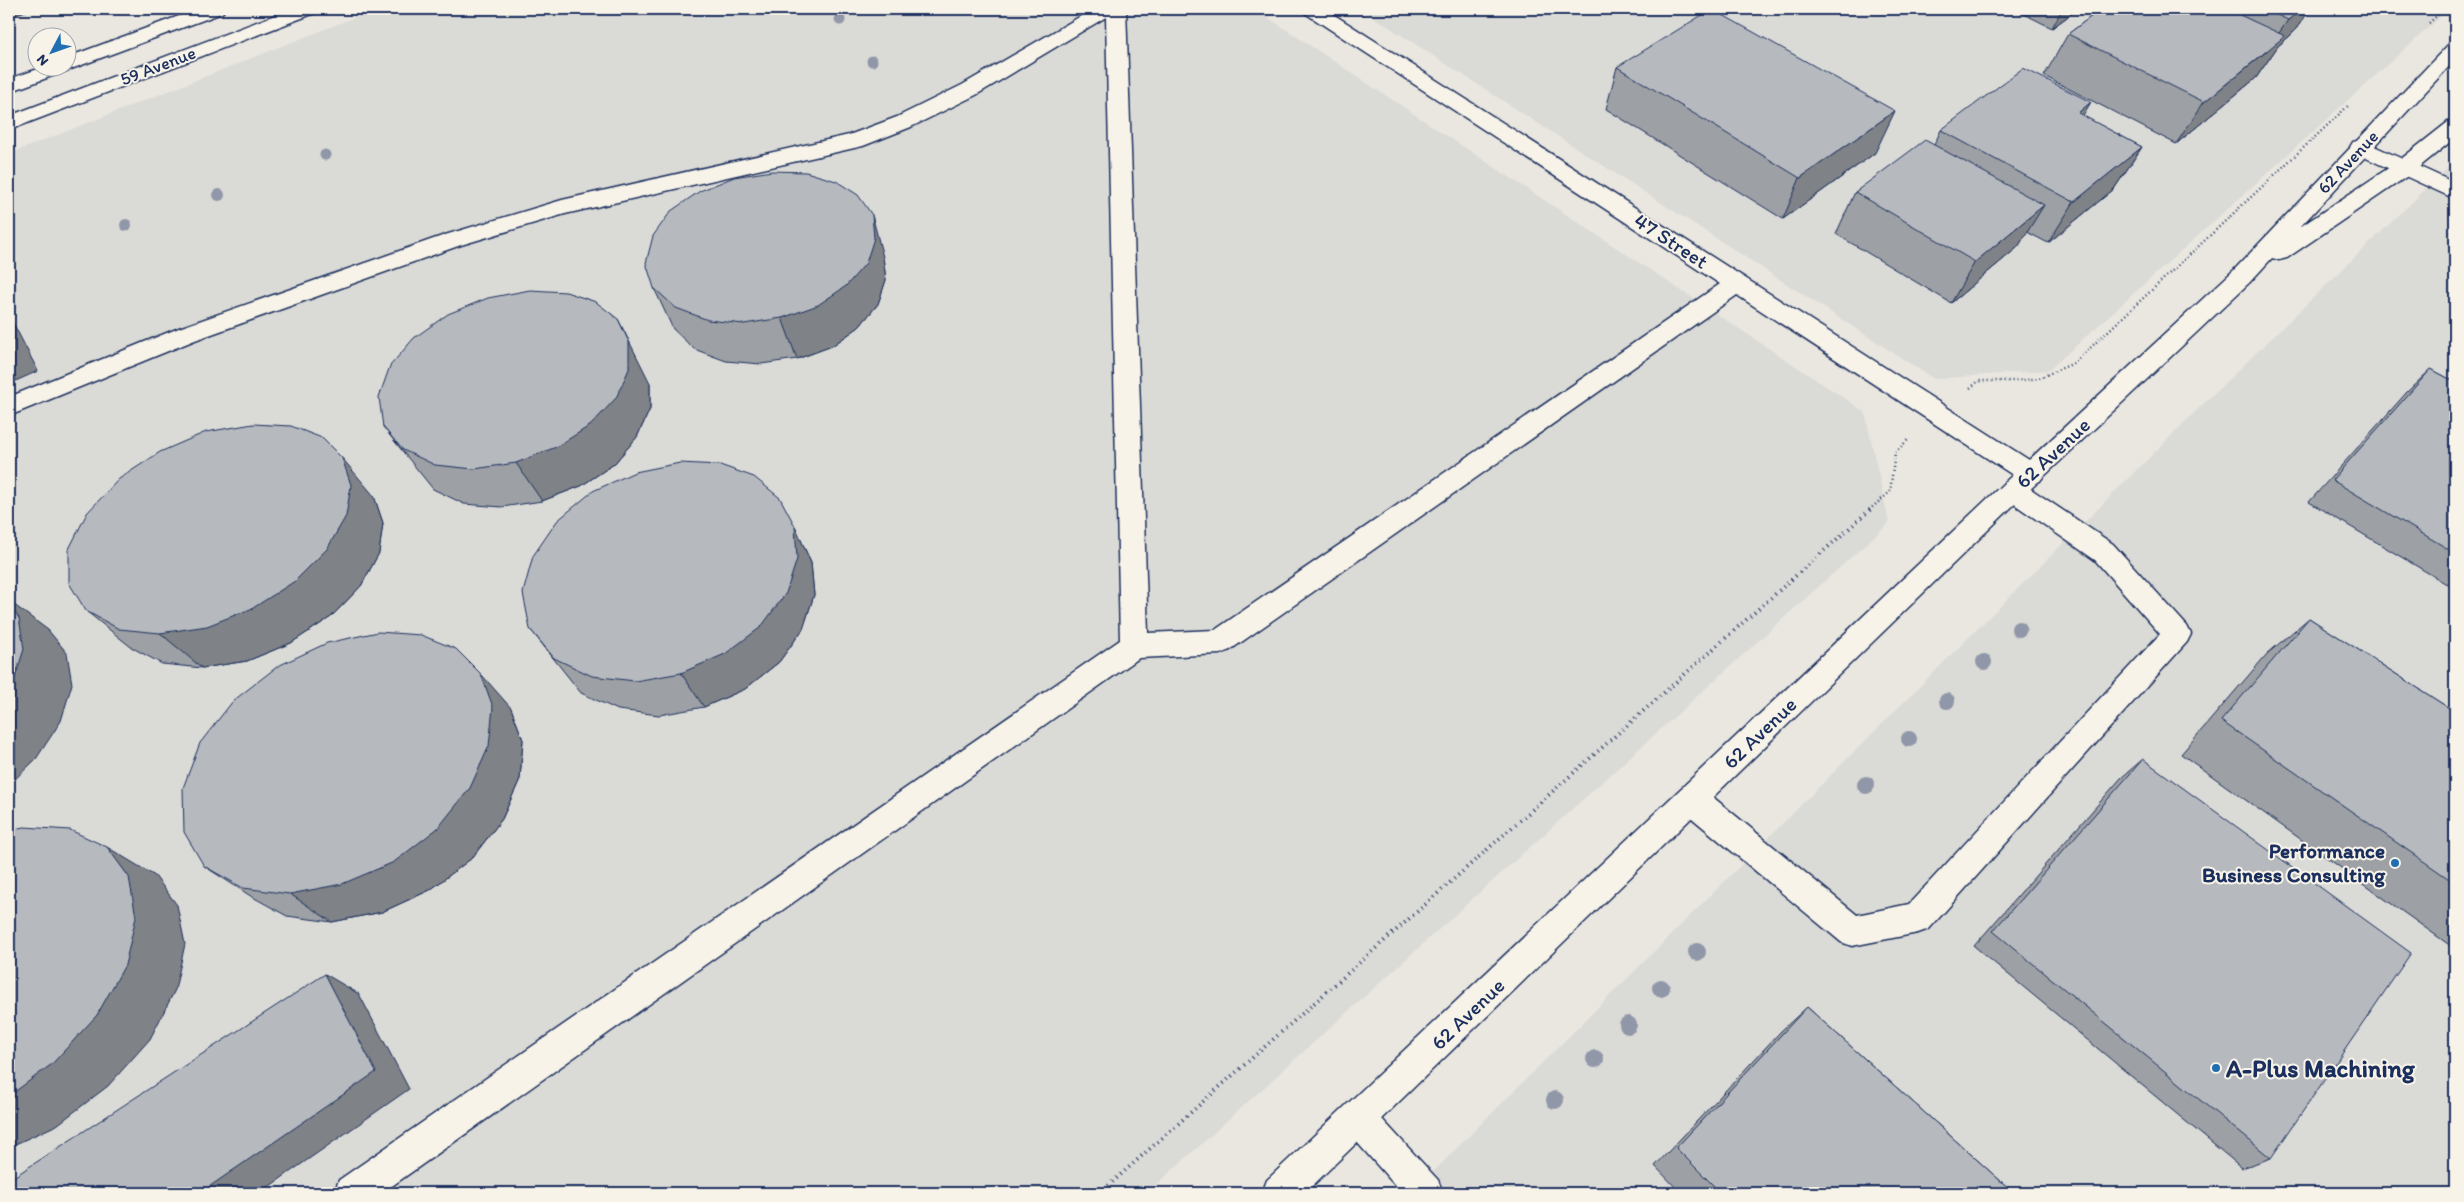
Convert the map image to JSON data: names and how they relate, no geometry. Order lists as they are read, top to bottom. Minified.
{"streets":{"main road":["59 Avenue","62 Avenue","47 Street"]},"crossings":[["62 Avenue","47 Street"]],"places":["Performance Business Consulting","A-Plus Machining"],"north":"bottom left"}
